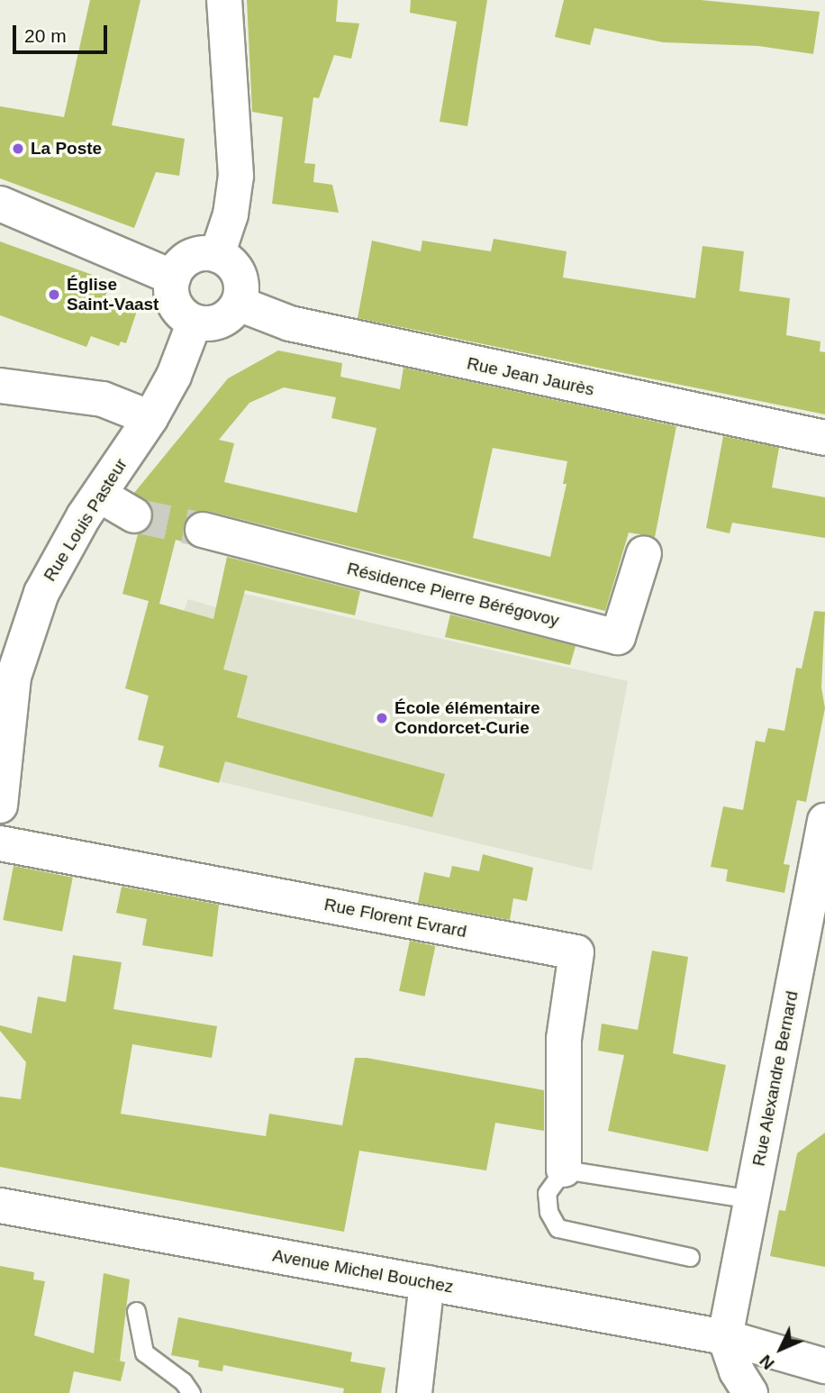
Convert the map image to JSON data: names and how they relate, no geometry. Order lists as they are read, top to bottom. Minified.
{"streets":{"street":["Rue Jean Jaurès","Rue Louis Pasteur","Résidence Pierre Bérégovoy","Rue Florent Evrard","Rue Alexandre Bernard","Avenue Michel Bouchez"]},"crossings":[["Rue Jean Jaurès","Rue Louis Pasteur"],["Rue Alexandre Bernard","Avenue Michel Bouchez"]],"places":["La Poste","Église Saint-Vaast","École élémentaire Condorcet-Curie"],"scale_bar":"20 m","north":"bottom left"}
